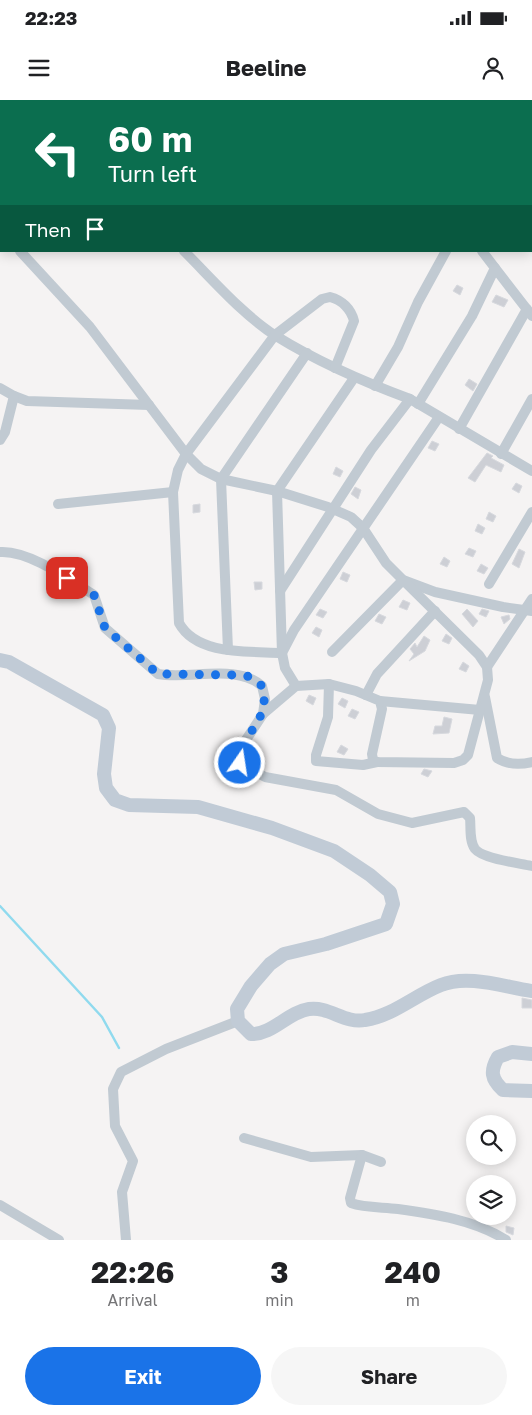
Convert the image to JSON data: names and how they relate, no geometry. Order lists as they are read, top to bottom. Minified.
{"page":{"status":"22:23","header":"Beeline","turn":["60 m","Turn left"],"then":"Then","eta":["22:26","Arrival","3","min","240","m"],"buttons":["Exit","Share"]}}
